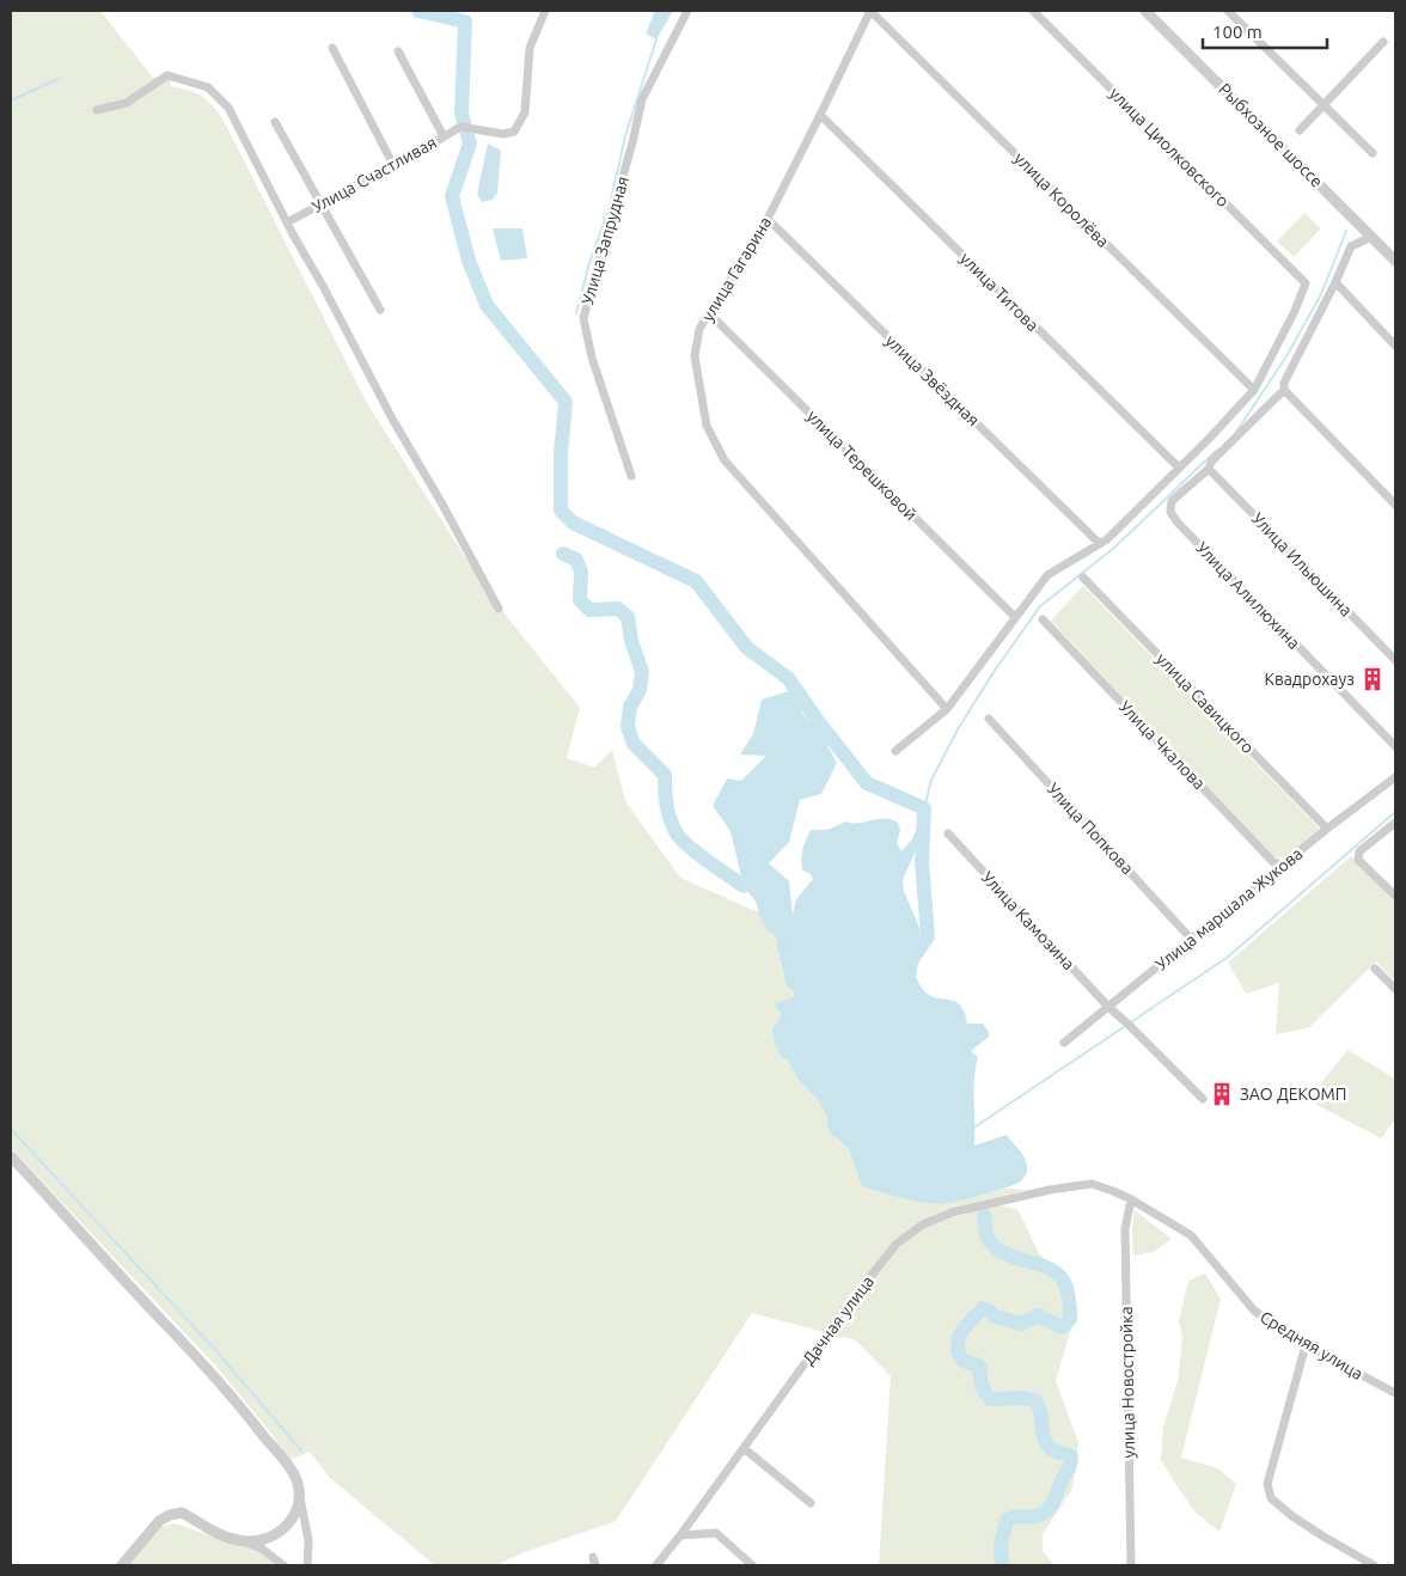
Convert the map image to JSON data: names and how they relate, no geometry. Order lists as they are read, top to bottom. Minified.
{"streets":{"street":["Рыбхозное шоссе","улица Циолковского","Улица Счастливая","улица Королёва","Улица Запрудная","улица Гагарина","улица Титова","улица Звёздная","улица Терешковой","Улица Ильюшина","Улица Алилюхина","улица Савицкого","Улица Чкалова","Улица Попкова","Улица маршала Жукова","Улица Камозина","Дачная улица","Средняя улица","улица Новостройка"]},"crossings":[["улица Циолковского","улица Королёва"],["улица Королёва","улица Гагарина"],["улица Гагарина","улица Титова"],["улица Гагарина","улица Звёздная"],["улица Гагарина","улица Терешковой"],["Улица Ильюшина","Улица Алилюхина"],["улица Савицкого","Улица маршала Жукова"],["Улица Чкалова","Улица маршала Жукова"],["Улица Попкова","Улица маршала Жукова"],["Улица маршала Жукова","Улица Камозина"],["Дачная улица","Средняя улица"],["Дачная улица","улица Новостройка"],["Средняя улица","улица Новостройка"]],"places":{"building":["Квадрохауз","ЗАО ДЕКОМП"]},"scale_bar":"100 m"}
